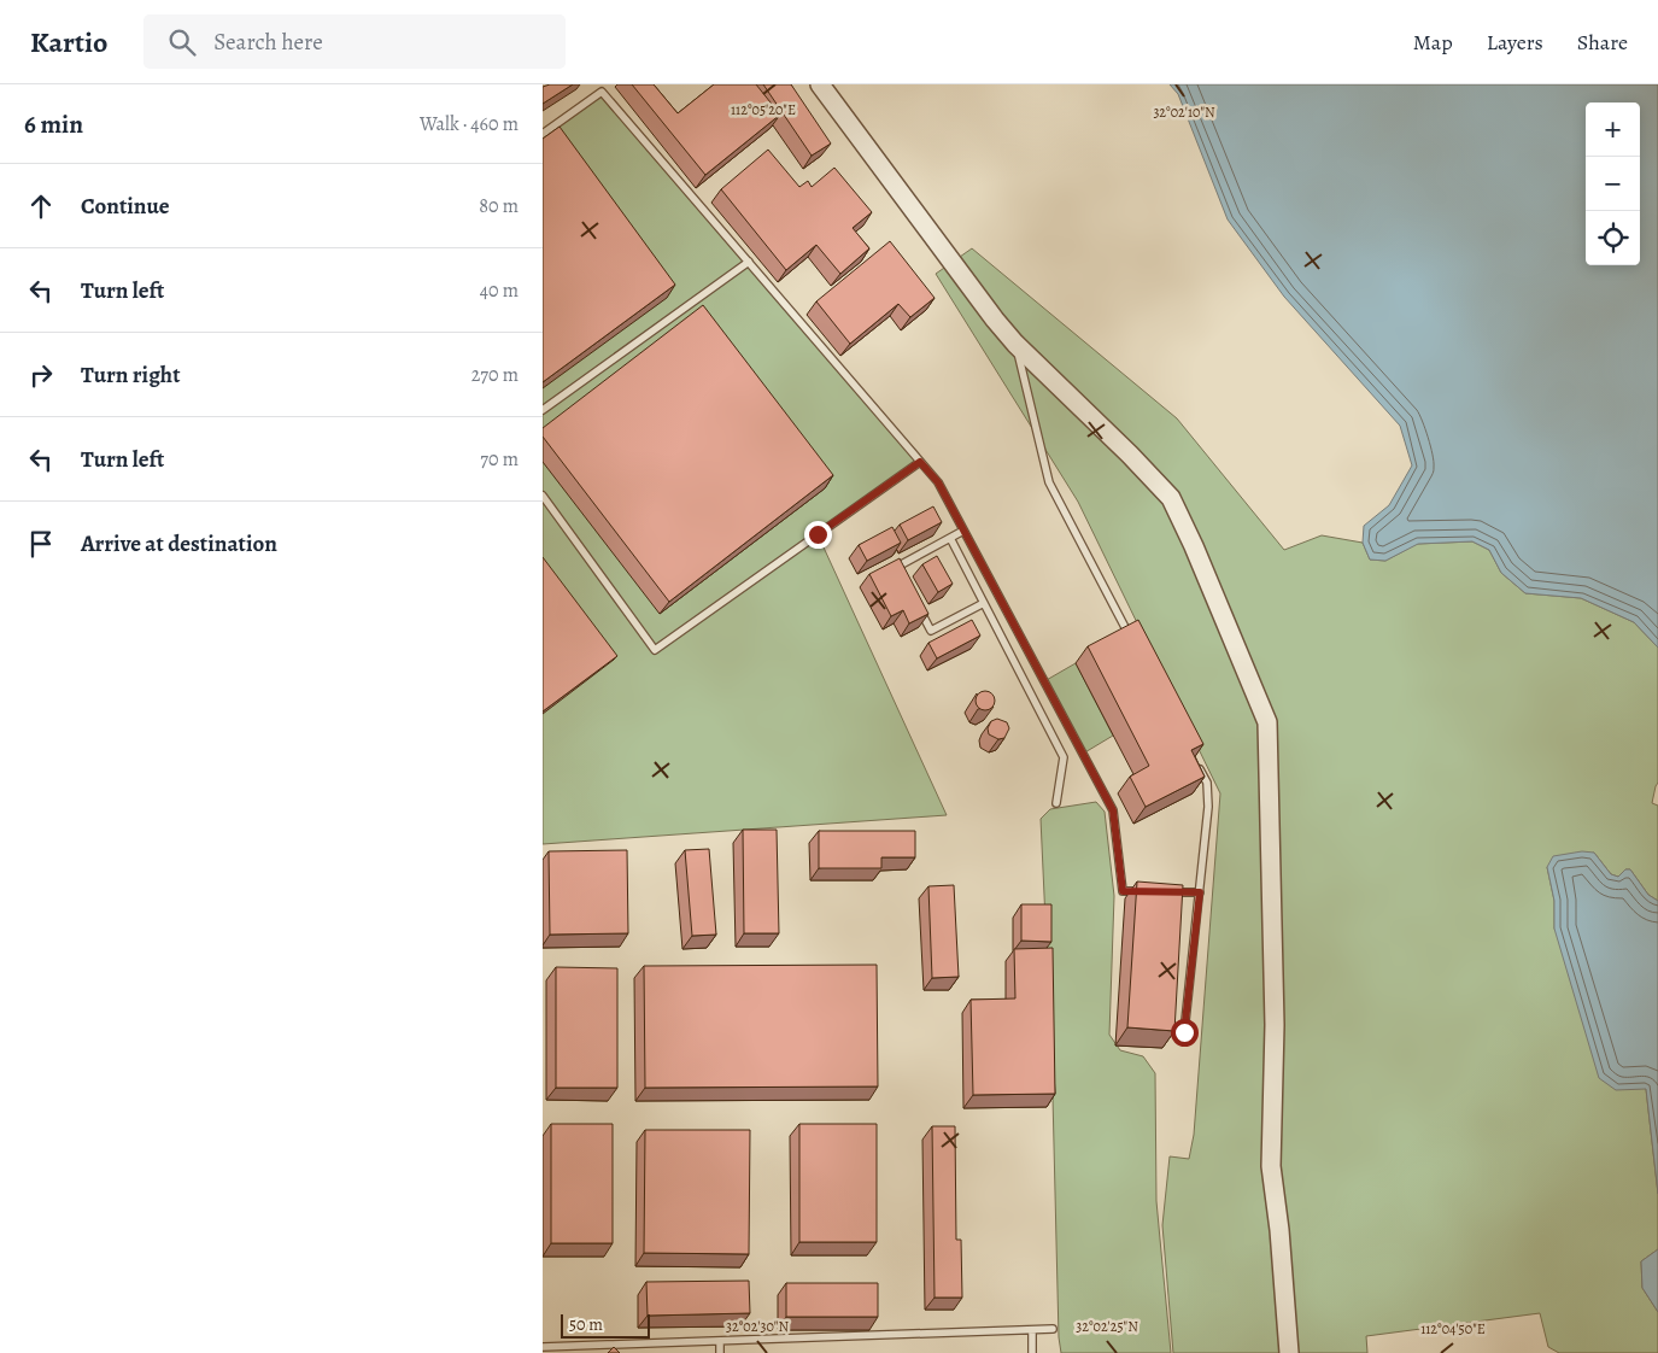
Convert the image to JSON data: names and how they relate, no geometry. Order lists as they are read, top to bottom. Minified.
{"scale_bar":"50 m","page":{"header":"Kartio","search":"Search here","nav":["Map","Layers","Share"],"heading":["6 min","Walk · 460 m"],"map_buttons":["+","−"],"list":[["Continue","80 m"],["Turn left","40 m"],["Turn right","270 m"],["Turn left","70 m"],"Arrive at destination"],"scale":"50 m"},"coordinates":["112°05'20\"E","32°02'10\"N","32°02'30\"N","32°02'25\"N","112°04'50\"E"]}
